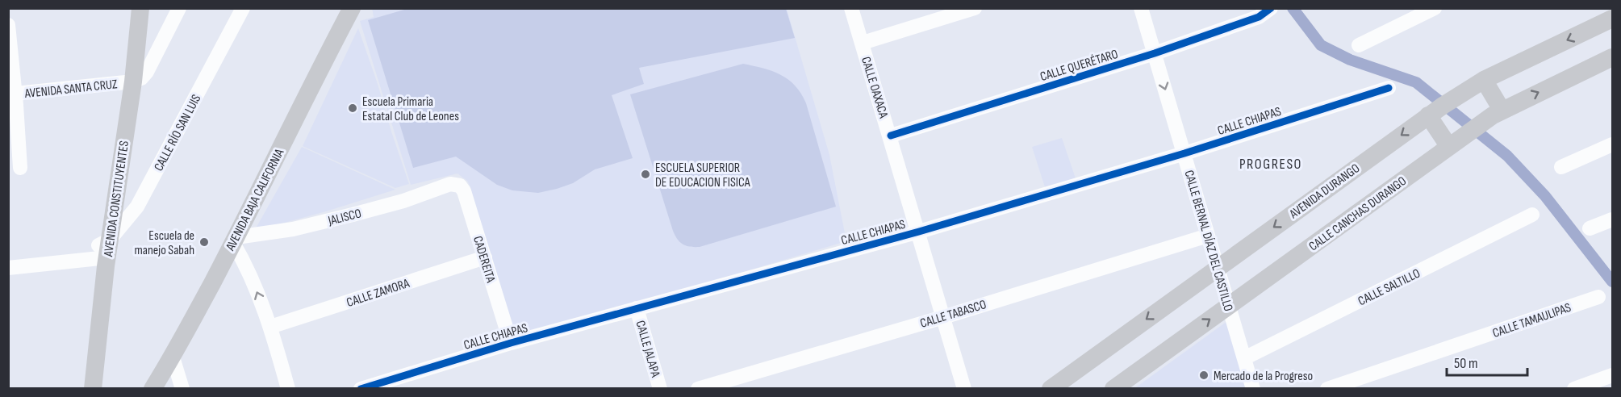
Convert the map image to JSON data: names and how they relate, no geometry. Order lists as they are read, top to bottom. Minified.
{"streets":{"main road":["AVENIDA DURANGO","AVENIDA CONSTITUYENTES","AVENIDA BAJA CALIFORNIA","CALLE CANCHAS DURANGO"],"street":["CALLE QUERÉTARO","CALLE OAXACA","AVENIDA SANTA CRUZ","CALLE CHIAPAS","CALLE RÍO SAN LUIS","JALISCO","CALLE BERNAL DÍAZ DEL CASTILLO","CADEREITA","CALLE SALTILLO","CALLE ZAMORA","CALLE TABASCO","CALLE TAMAULIPAS","CALLE JALAPA"]},"crossings":[["CALLE QUERÉTARO","CALLE OAXACA"],["CALLE QUERÉTARO","CALLE BERNAL DÍAZ DEL CASTILLO"],["CALLE OAXACA","CALLE CHIAPAS"],["CALLE OAXACA","CALLE TABASCO"],["AVENIDA SANTA CRUZ","AVENIDA CONSTITUYENTES"],["CALLE CHIAPAS","CALLE BERNAL DÍAZ DEL CASTILLO"],["CALLE CHIAPAS","CADEREITA"],["CALLE CHIAPAS","CALLE JALAPA"],["CALLE RÍO SAN LUIS","AVENIDA CONSTITUYENTES"],["AVENIDA DURANGO","CALLE BERNAL DÍAZ DEL CASTILLO"],["AVENIDA BAJA CALIFORNIA","JALISCO"],["CALLE CANCHAS DURANGO","CALLE BERNAL DÍAZ DEL CASTILLO"],["JALISCO","CADEREITA"],["CALLE BERNAL DÍAZ DEL CASTILLO","CALLE SALTILLO"],["CALLE BERNAL DÍAZ DEL CASTILLO","CALLE TABASCO"],["CADEREITA","CALLE ZAMORA"]],"one_way":["AVENIDA DURANGO","CALLE CANCHAS DURANGO"],"districts":["PROGRESO"],"places":["Escuela Primaria Estatal Club de Leones","ESCUELA SUPERIOR DE EDUCACION FISICA","Escuela de manejo Sabah","Mercado de la Progreso"],"scale_bar":"50 m"}
